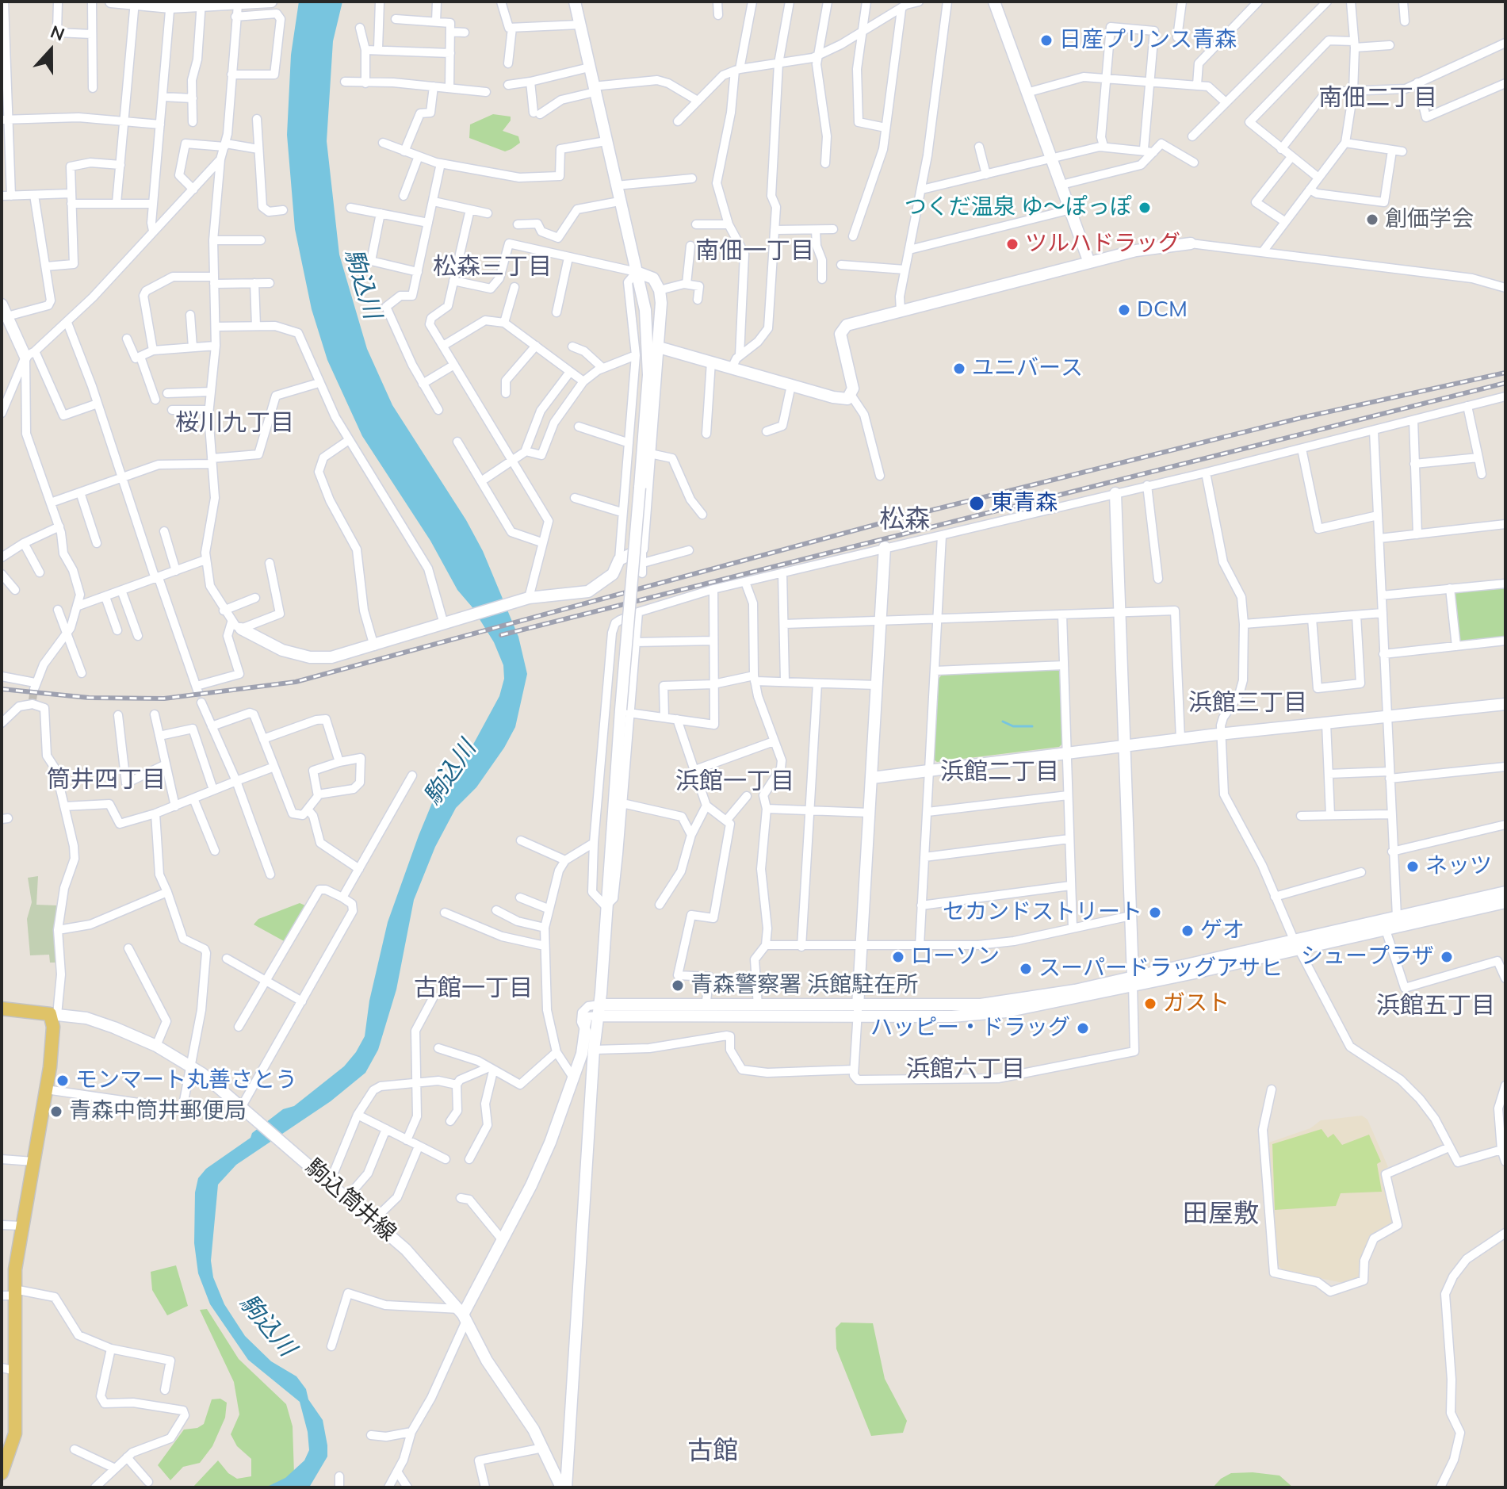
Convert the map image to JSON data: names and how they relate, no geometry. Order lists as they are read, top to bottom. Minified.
{"streets":{"street":["駒込筒井線"]},"districts":["南佃二丁目","南佃一丁目","松森三丁目","桜川九丁目","松森","浜館三丁目","浜館二丁目","筒井四丁目","浜館一丁目","古館一丁目","浜館五丁目","浜館六丁目","田屋敷","古館"],"water":["駒込川"],"places":["日産プリンス青森","つくだ温泉 ゆ～ぽっぽ","創価学会","ツルハドラッグ","DCM","ユニバース","東青森","ネッツ","セカンドストリート","ゲオ","ローソン","シュープラザ","スーパードラッグアサヒ","青森警察署 浜館駐在所","ガスト","ハッピー・ドラッグ","モンマート丸善さとう","青森中筒井郵便局"],"north":"top"}
